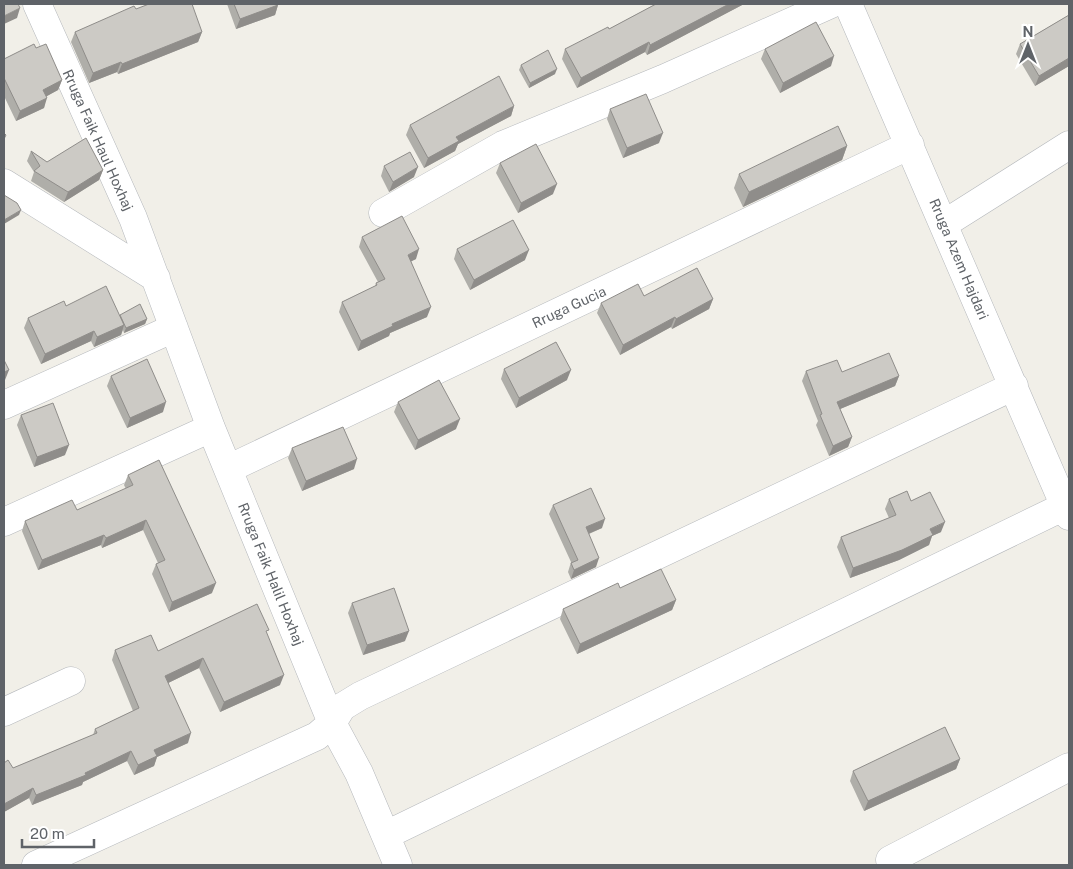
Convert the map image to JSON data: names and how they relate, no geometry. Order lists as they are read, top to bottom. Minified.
{"streets":{"street":["Rruga Faik Haul Hoxhaj","Rruga Azem Hajdari","Rruga Gucia","Rruga Faik Halil Hoxhaj"]},"crossings":[["Rruga Faik Haul Hoxhaj","Rruga Faik Halil Hoxhaj"],["Rruga Azem Hajdari","Rruga Gucia"],["Rruga Gucia","Rruga Faik Halil Hoxhaj"]],"scale_bar":"20 m","north":"top"}
